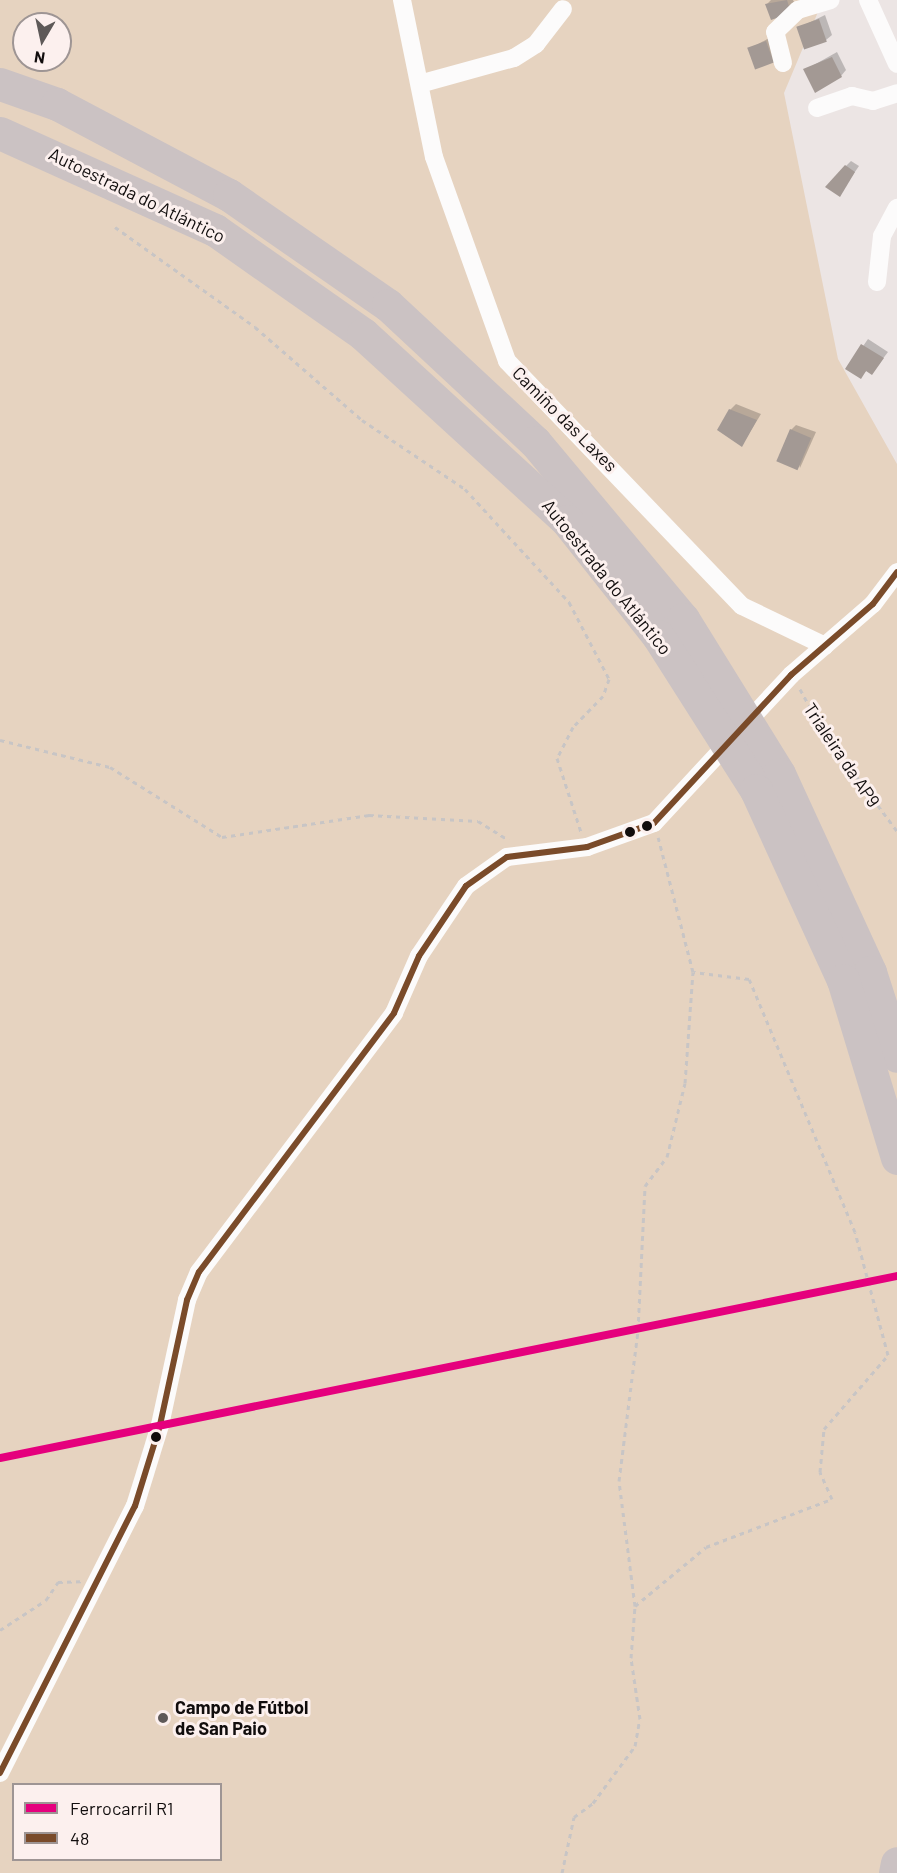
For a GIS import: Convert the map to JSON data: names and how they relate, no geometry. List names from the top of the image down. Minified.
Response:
{"streets":{"highway":["Autoestrada do Atlántico"],"street":["Camiño das Laxes"],"path":["Trialeira da AP9"]},"places":["Campo de Fútbol de San Paio"],"lines":["transit line 48","rail line R1"],"legend":["Ferrocarril R1","48"],"north":"bottom"}
